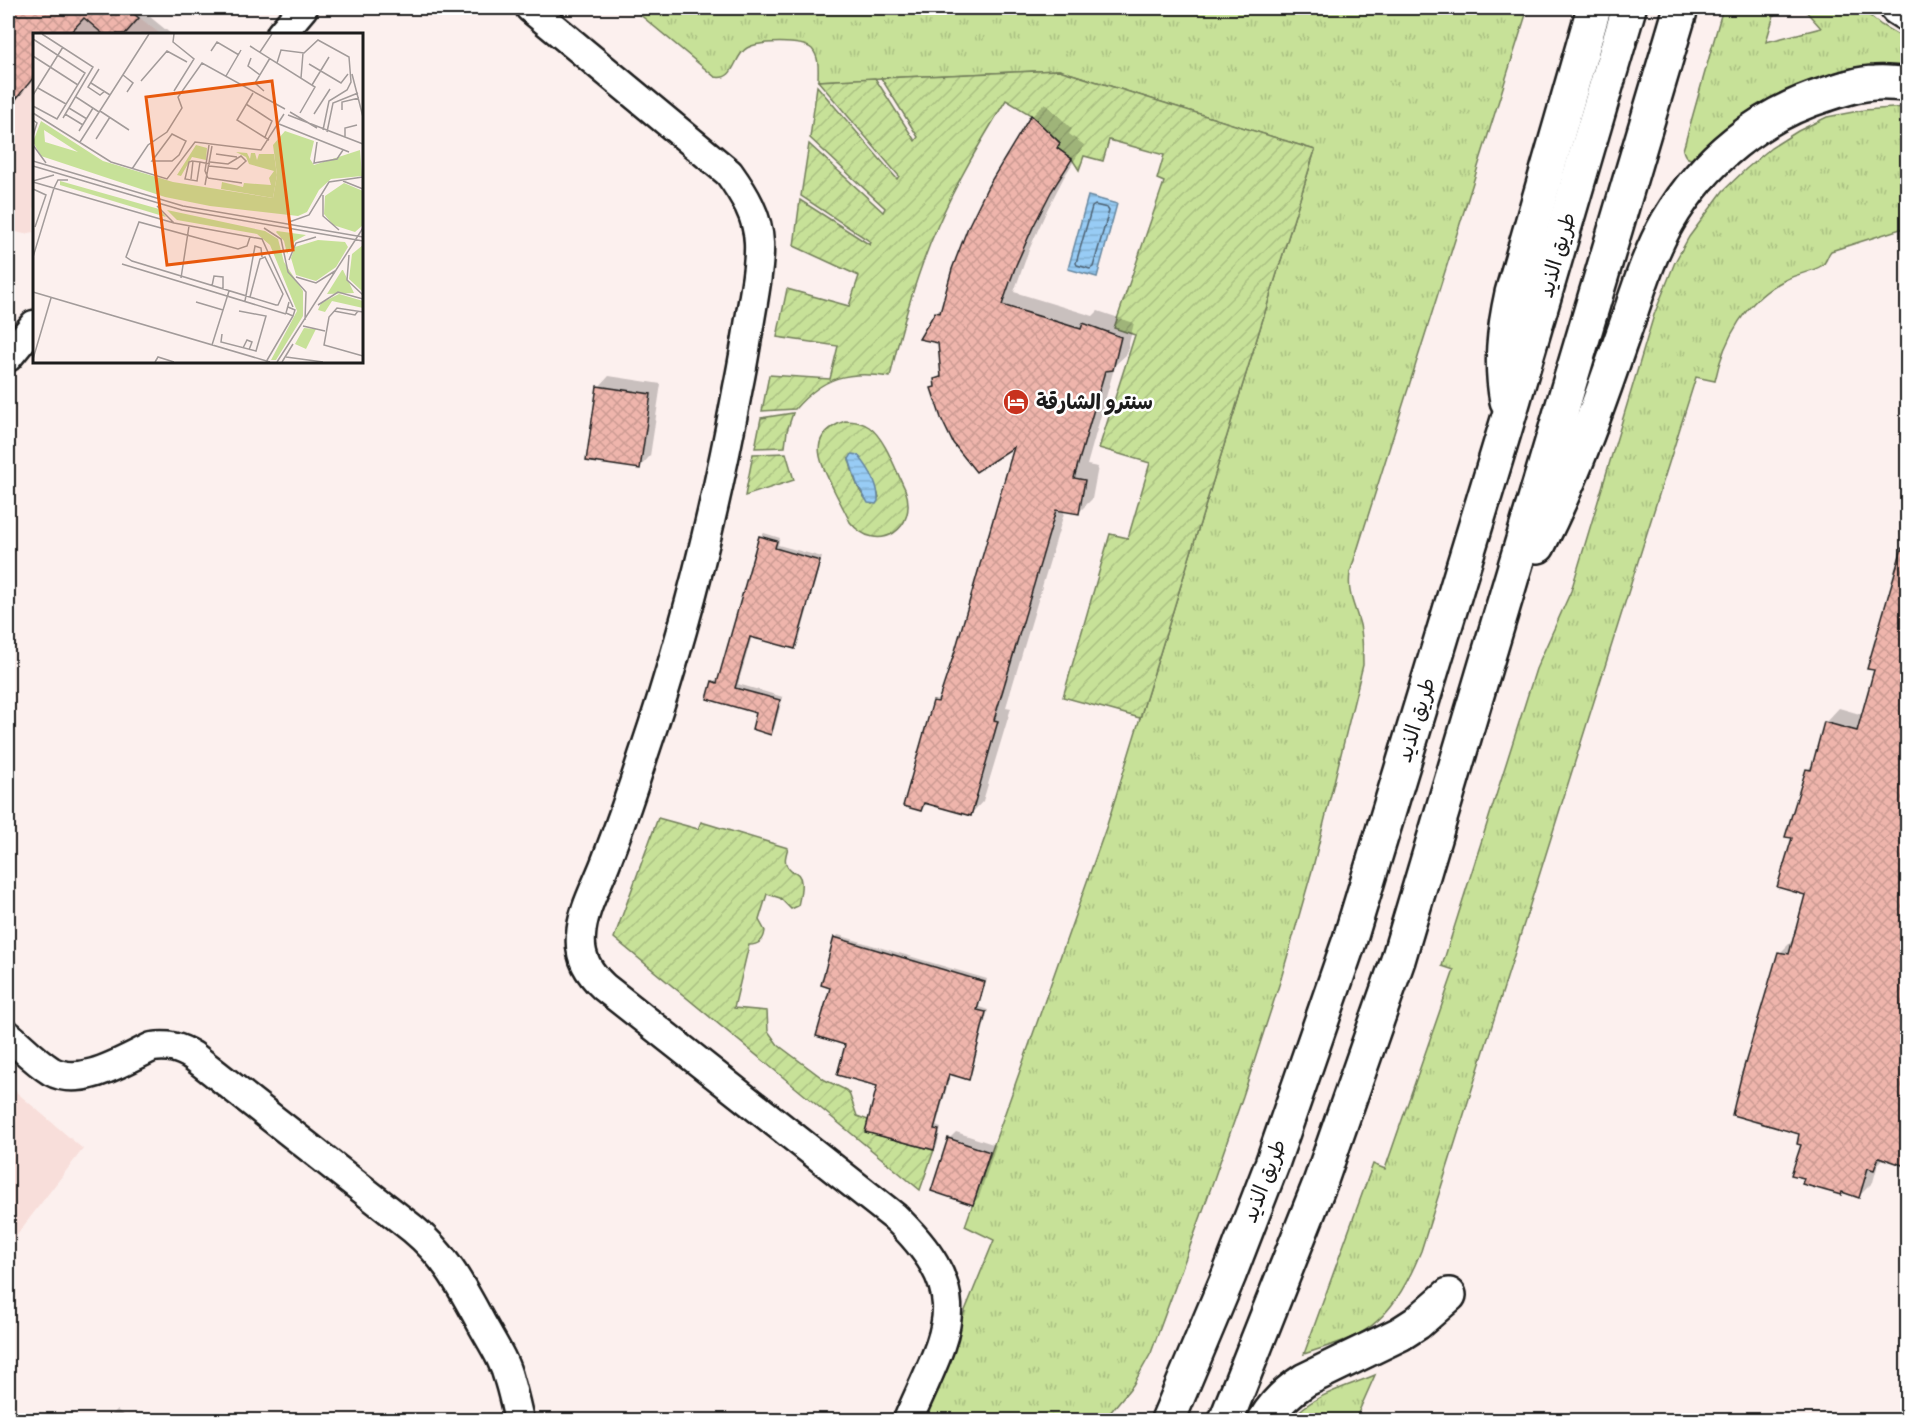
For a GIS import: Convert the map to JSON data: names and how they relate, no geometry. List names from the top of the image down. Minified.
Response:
{"streets":{"highway":["طريق الذيد"]},"places":{"hotel":["سنترو الشارقة"]}}
